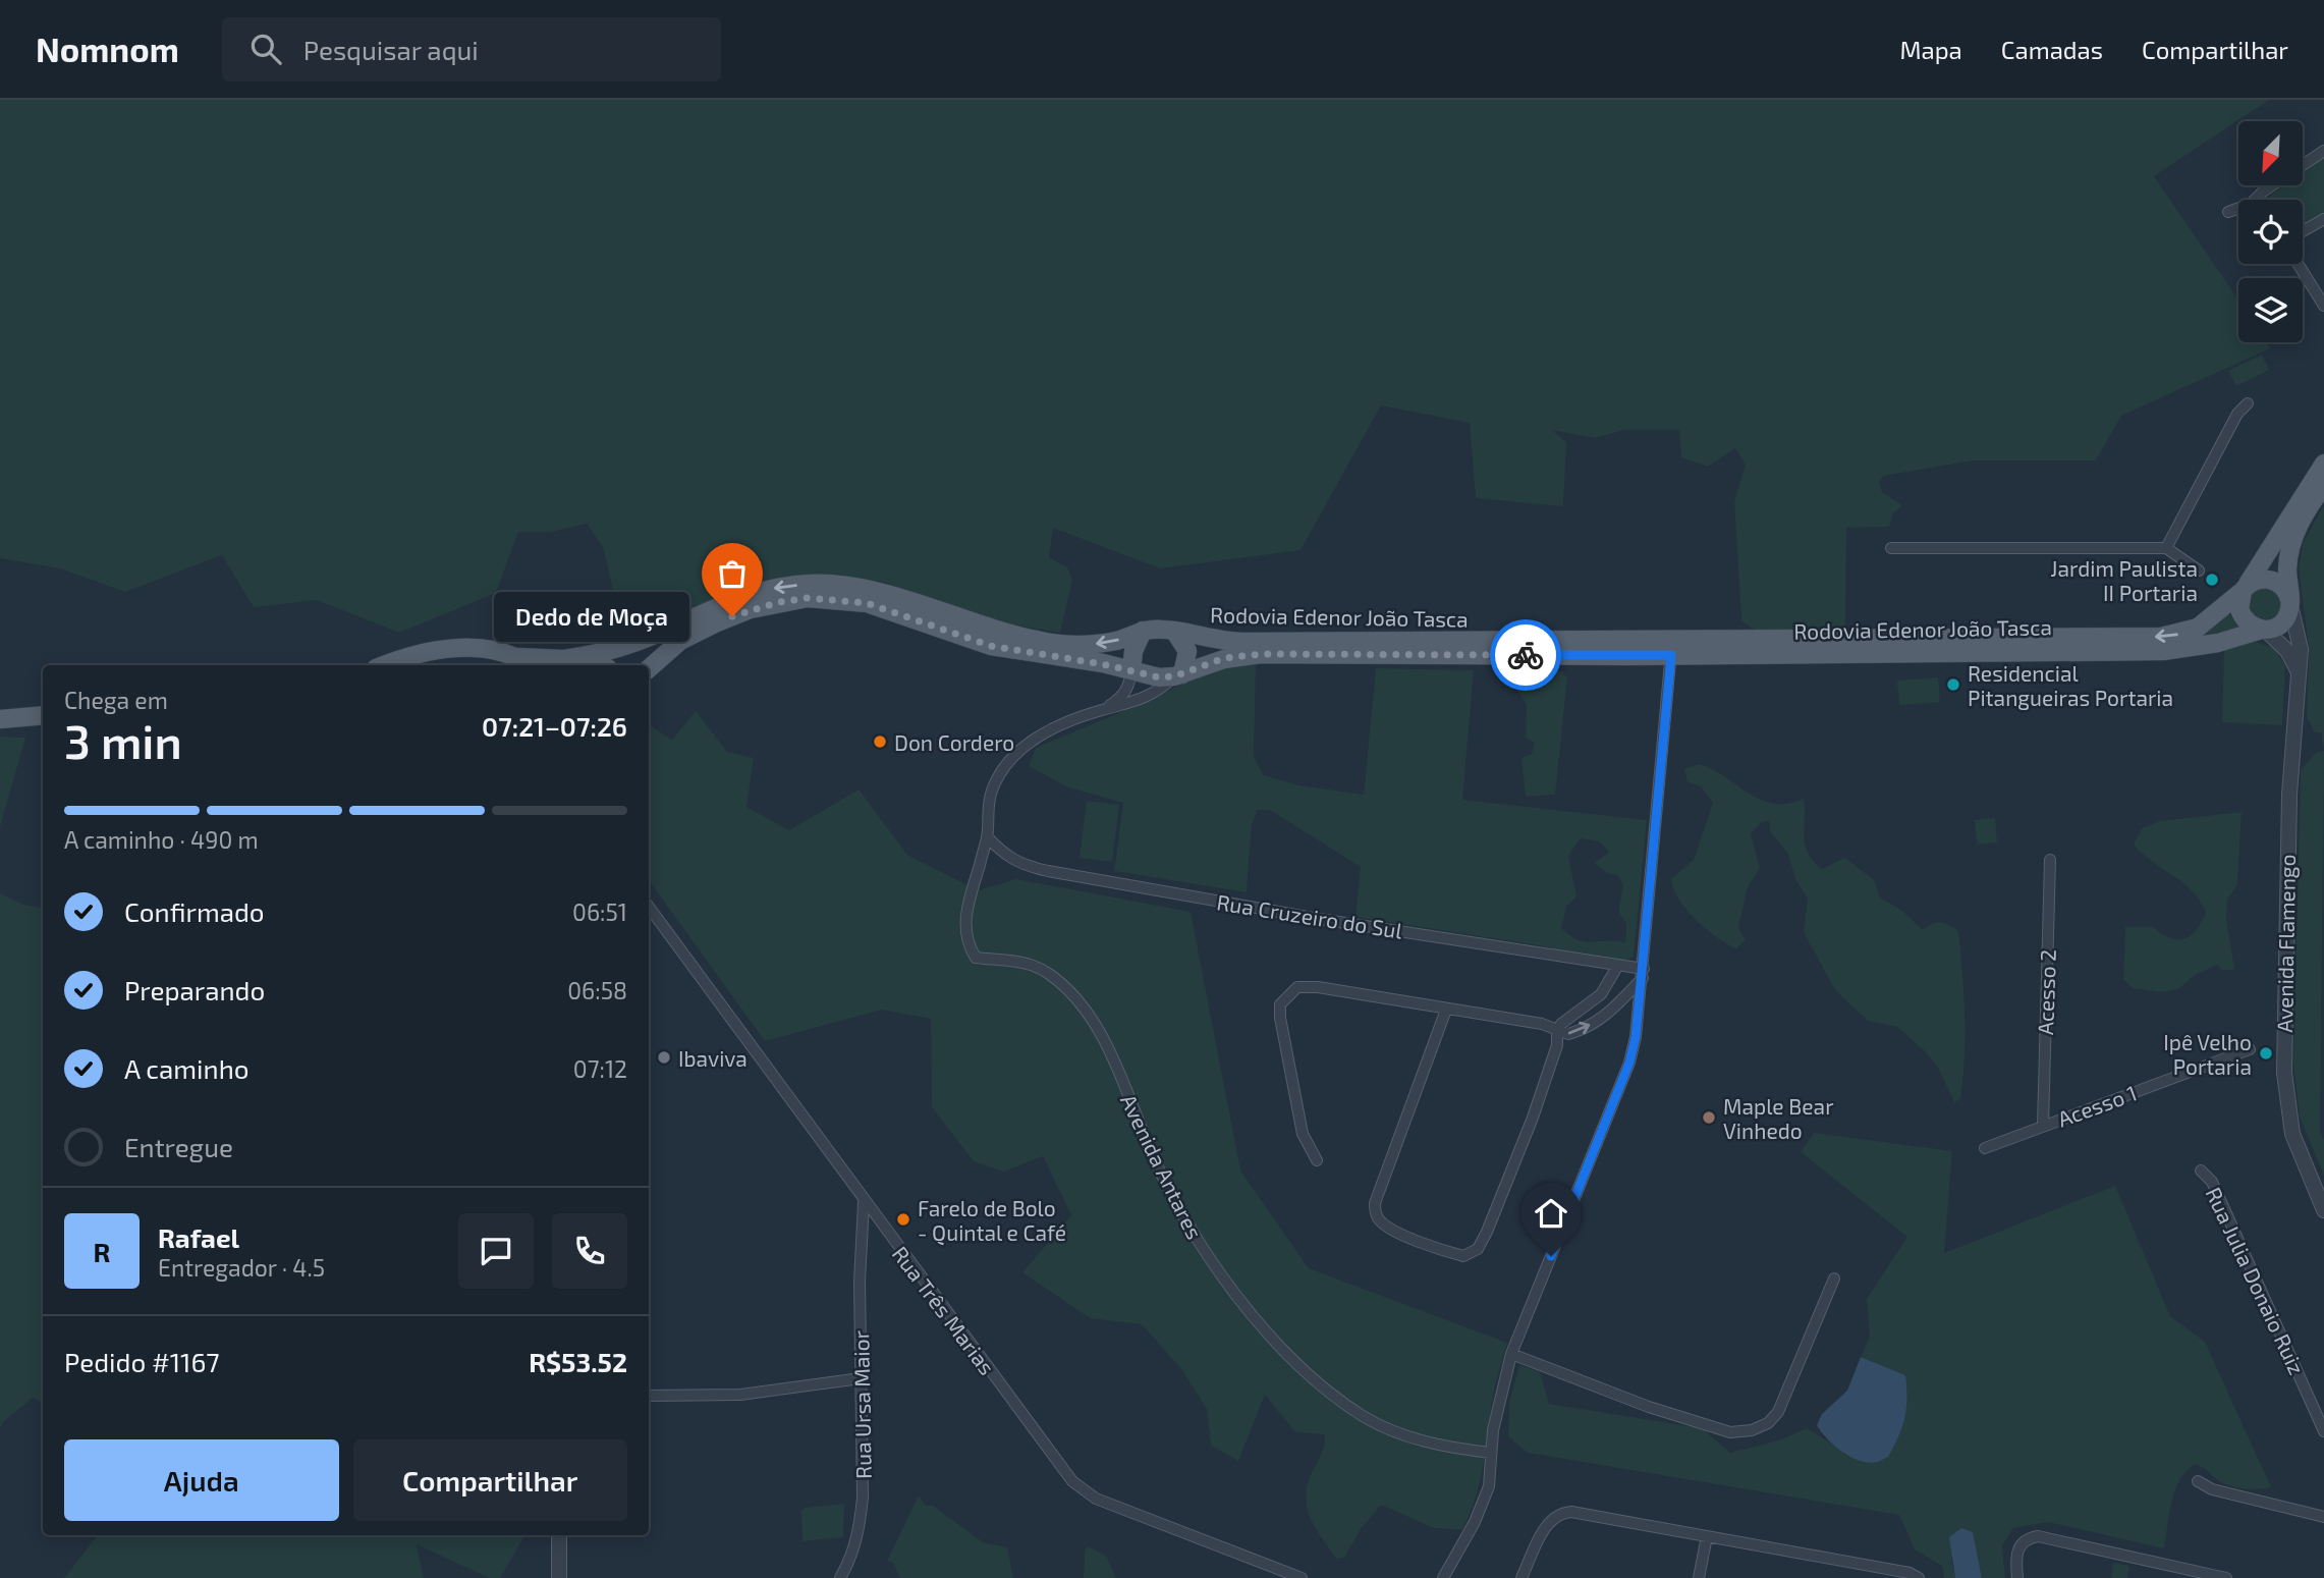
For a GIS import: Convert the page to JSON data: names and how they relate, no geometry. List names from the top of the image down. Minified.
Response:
{"streets":{"main road":["Rodovia Edenor João Tasca"],"street":["Rua Cruzeiro do Sul","Avenida Flamengo","Acesso 2","Acesso 1","Avenida Antares","Rua Julia Donaio Ruiz","Rua Três Marias","Rua Ursa Maior"]},"crossings":[["Rodovia Edenor João Tasca","Avenida Flamengo"],["Rua Cruzeiro do Sul","Avenida Antares"],["Acesso 2","Acesso 1"],["Rua Três Marias","Rua Ursa Maior"]],"places":["Jardim Paulista II Portaria","Dedo de Moça","Residencial Pitangueiras Portaria","Don Cordero","Ipê Velho Portaria","Ibaviva","Maple Bear Vinhedo","Farelo de Bolo - Quintal e Café"],"north":"bottom left","page":{"header":"Nomnom","search":"Pesquisar aqui","nav":["Mapa","Camadas","Compartilhar"],"bubble":"Dedo de Moça","heading":["3 min","Chega em","07:21–07:26"],"panel":["Rafael","Entregador · 4.5","Pedido #1167","R$53.52"],"bar":"A caminho · 490 m","list":[["Confirmado","06:51"],["Preparando","06:58"],["A caminho","07:12"],"Entregue"],"round":"R","buttons":["Ajuda","Compartilhar"]}}
